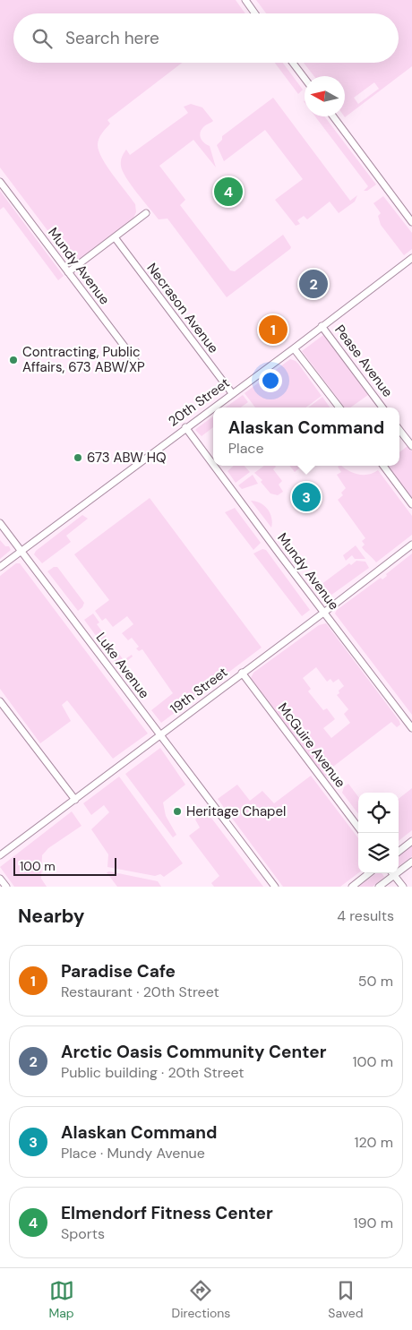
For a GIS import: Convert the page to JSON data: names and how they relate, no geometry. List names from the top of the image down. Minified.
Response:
{"streets":{"street":["Mundy Avenue","Necrason Avenue","Pease Avenue","20th Street","Luke Avenue","19th Street","McGuire Avenue"]},"crossings":[["Mundy Avenue","20th Street"],["Mundy Avenue","19th Street"],["Necrason Avenue","20th Street"],["Pease Avenue","20th Street"],["20th Street","Luke Avenue"],["Luke Avenue","19th Street"],["19th Street","McGuire Avenue"]],"places":["Contracting, Public Affairs, 673 ABW/XP","673 ABW HQ","Heritage Chapel"],"scale_bar":"100 m","north":"left","page":{"search":"Search here","pins":["4","2","1","3"],"popup":["Alaskan Command","Place"],"scale":"100 m","heading":["Nearby","4 results"],"list":[{"mark":"1","name":"Paradise Cafe","note":"Restaurant · 20th Street","value":"50 m"},{"mark":"2","name":"Arctic Oasis Community Center","note":"Public building · 20th Street","value":"100 m"},{"mark":"3","name":"Alaskan Command","note":"Place · Mundy Avenue","value":"120 m"},{"mark":"4","name":"Elmendorf Fitness Center","note":"Sports","value":"190 m"}],"nav":["Map","Directions","Saved"]}}
